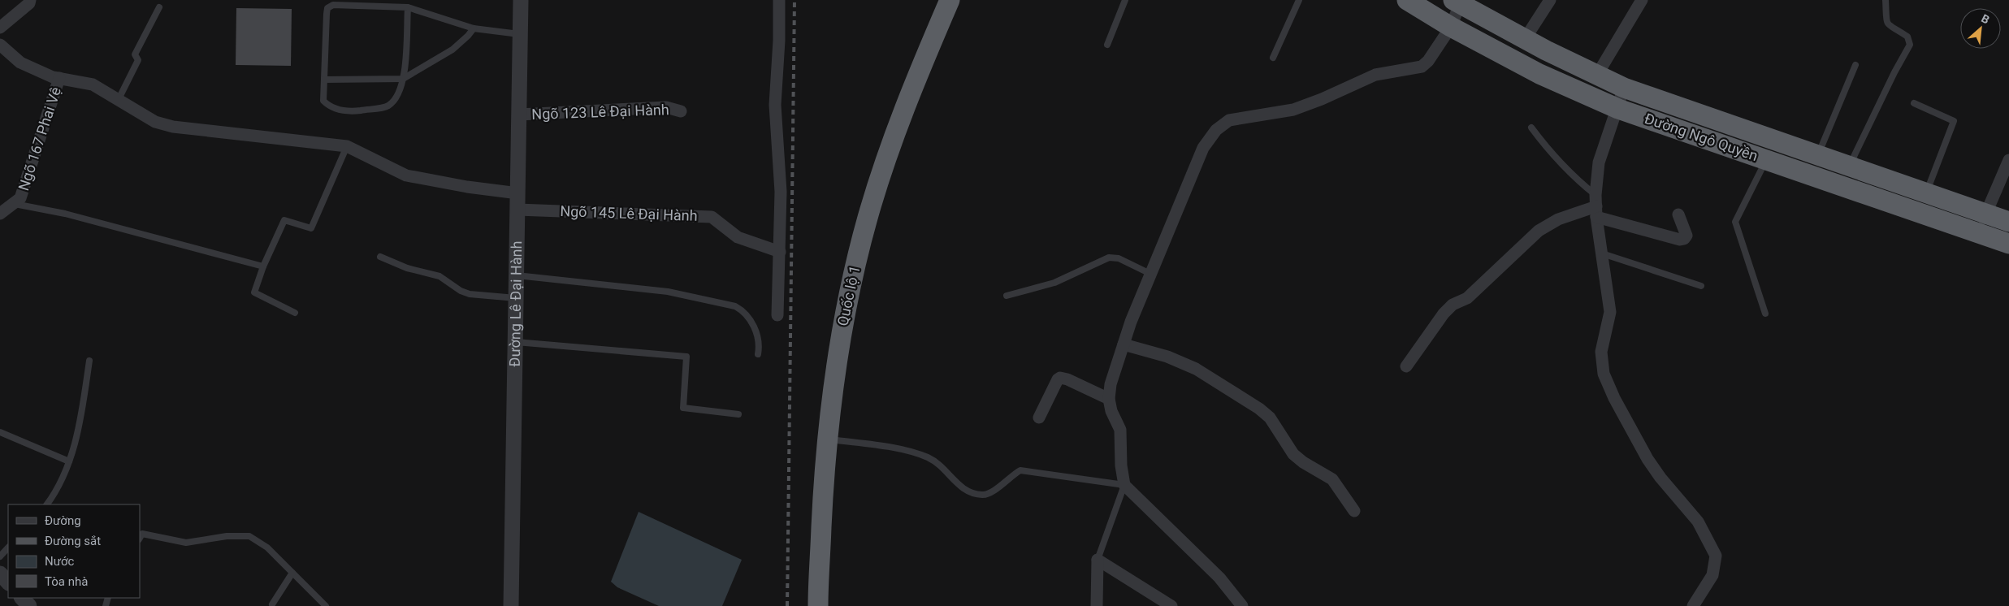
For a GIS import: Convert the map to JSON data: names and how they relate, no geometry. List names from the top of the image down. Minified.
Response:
{"streets":{"highway":["Đường Ngô Quyền","Quốc lộ 1"],"street":["Ngõ 123 Lê Đại Hành","Ngõ 167 Phai Vệ","Ngõ 145 Lê Đại Hành","Đường Lê Đại Hành"]},"crossings":[["Ngõ 123 Lê Đại Hành","Đường Lê Đại Hành"],["Ngõ 145 Lê Đại Hành","Đường Lê Đại Hành"]],"legend":["Đường","Đường sắt","Nước","Tòa nhà"],"north":"top right"}
